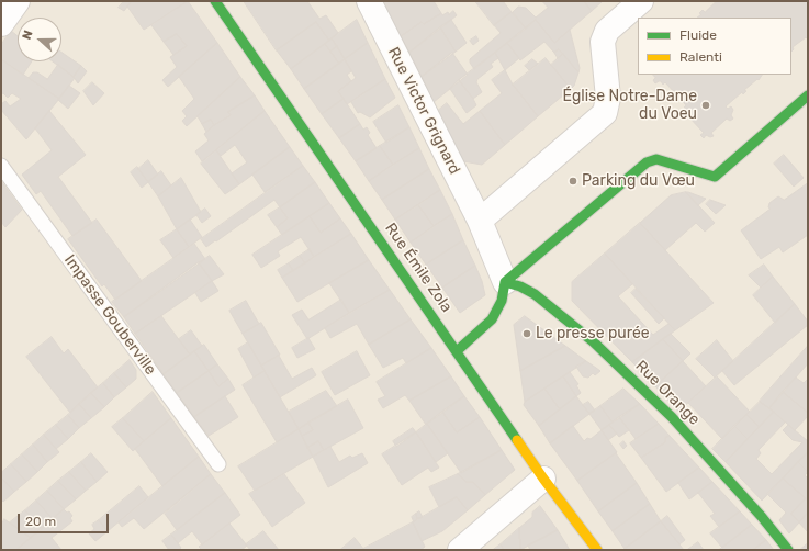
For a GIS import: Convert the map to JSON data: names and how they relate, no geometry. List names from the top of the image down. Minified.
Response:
{"streets":{"street":["Rue Victor Grignard","Rue Émile Zola","Rue Orange"],"lane":["Impasse Gouberville"]},"crossings":[["Rue Victor Grignard","Rue Orange"]],"places":["Église Notre-Dame du Voeu","Parking du Vœu","Le presse purée"],"legend":["Fluide","Ralenti"],"scale_bar":"20 m","north":"left"}
